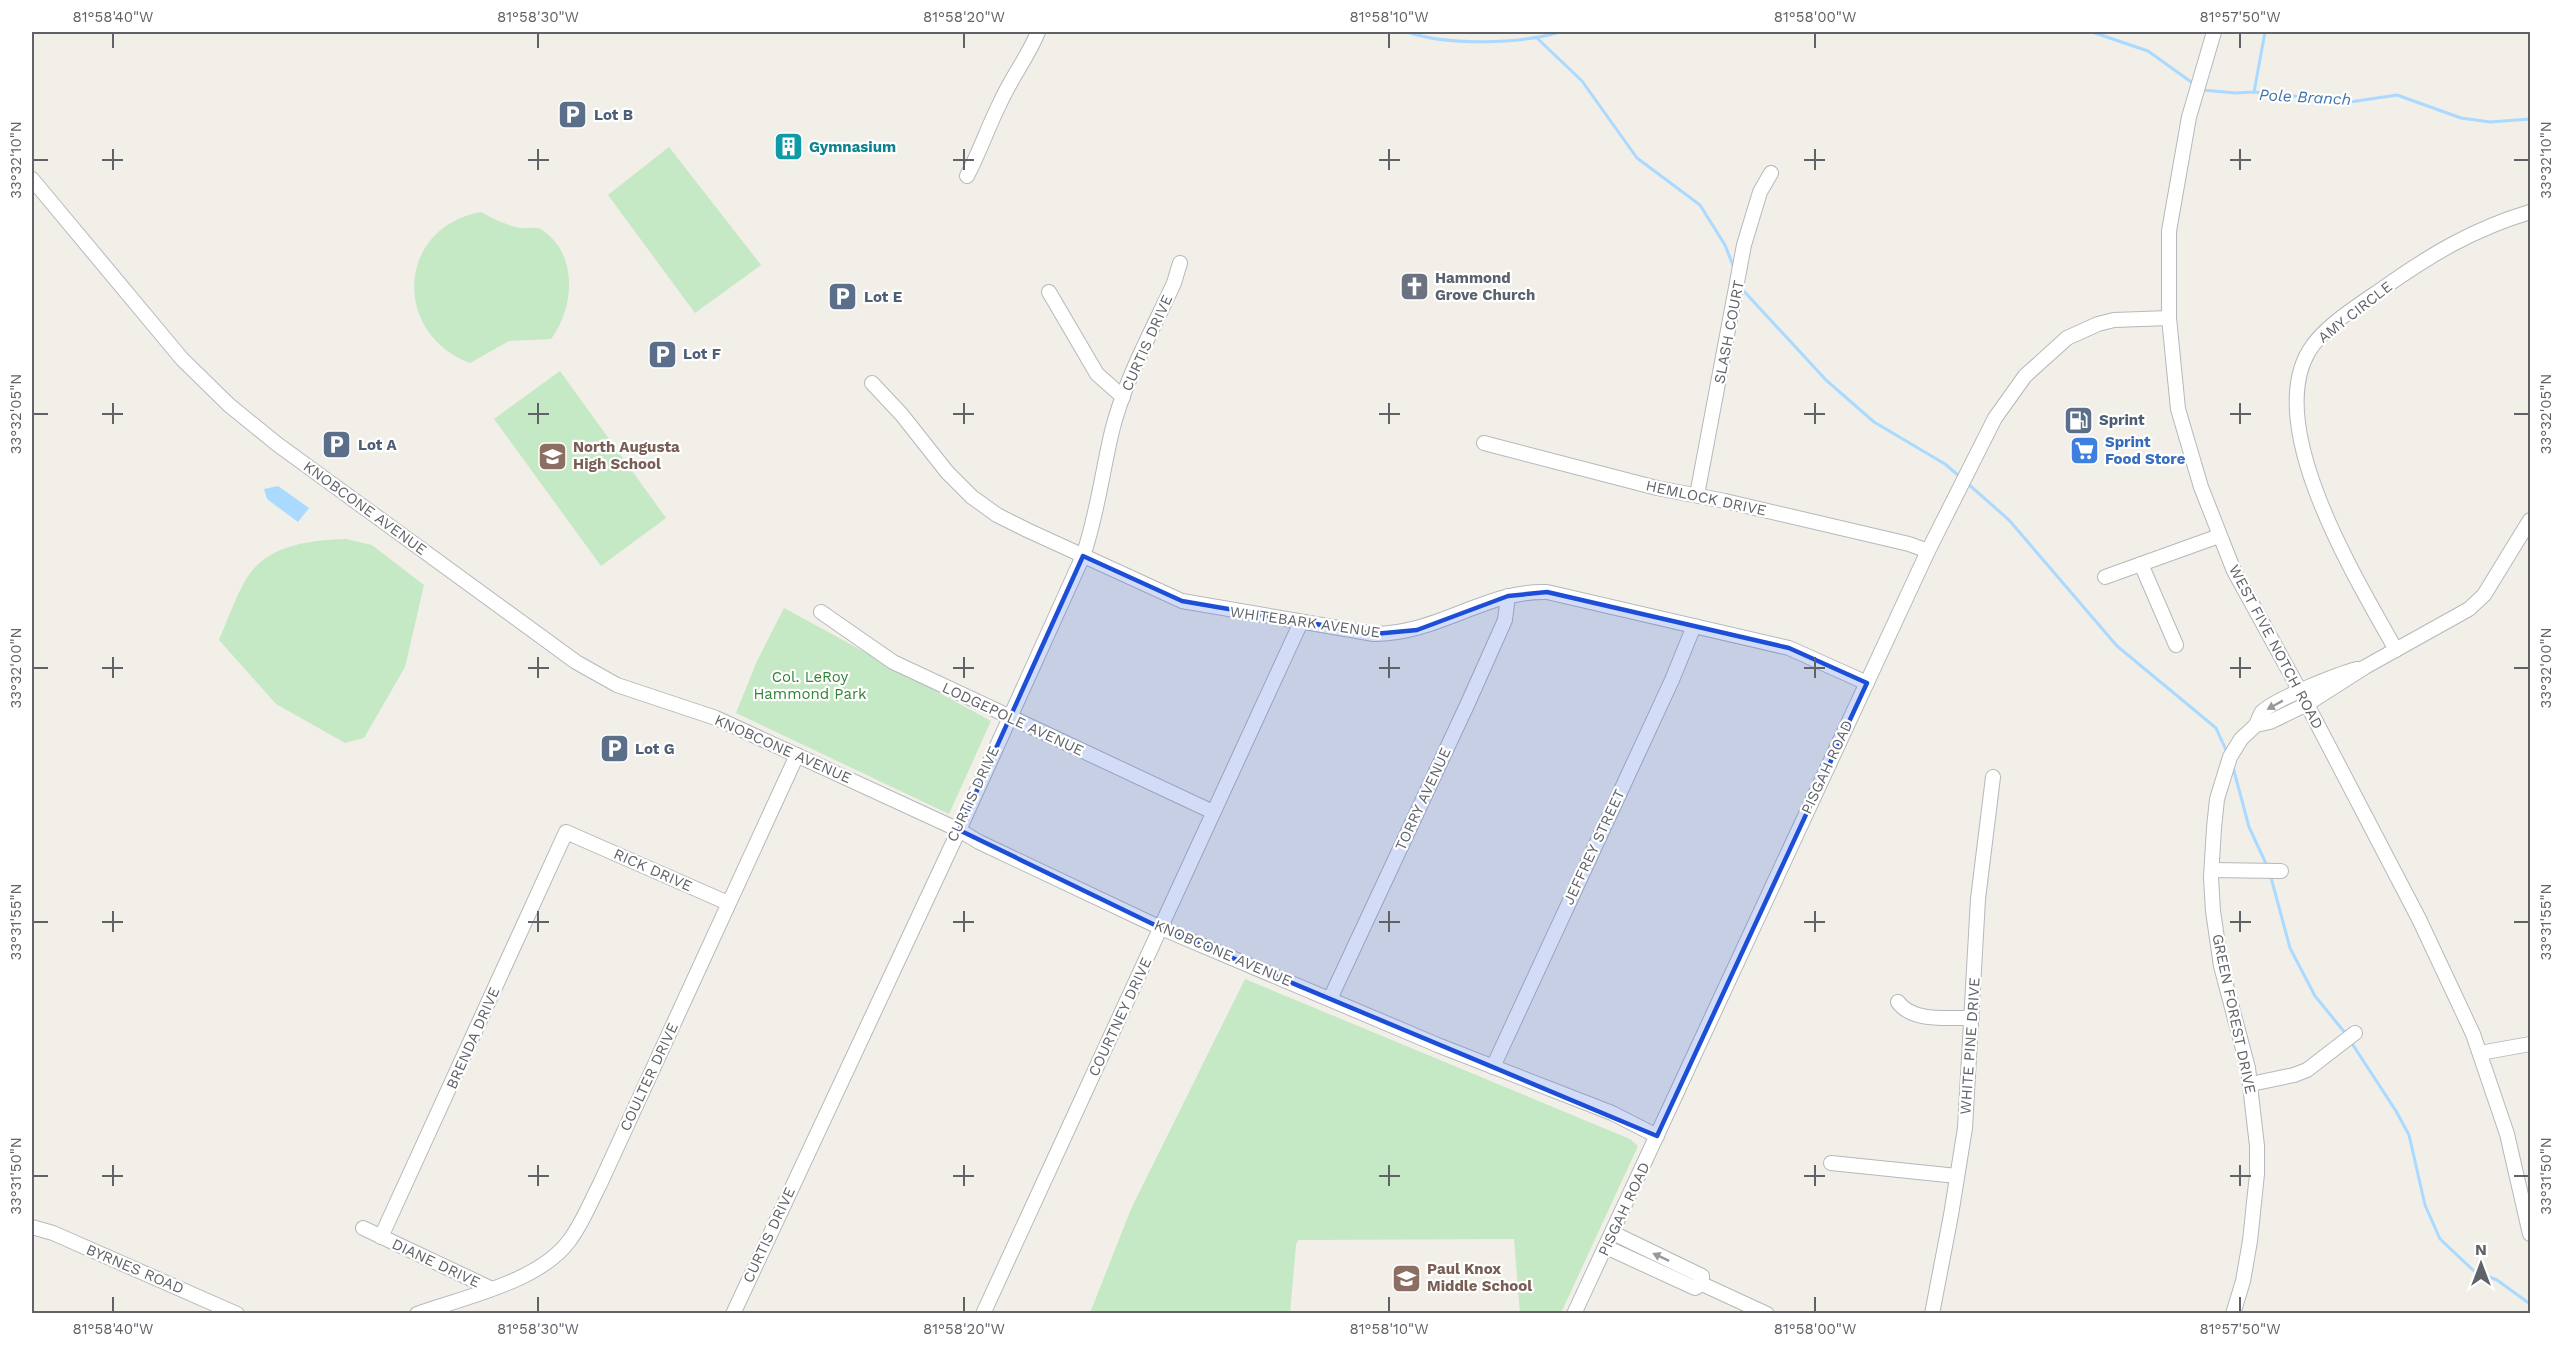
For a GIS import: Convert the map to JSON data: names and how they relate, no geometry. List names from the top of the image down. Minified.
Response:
{"streets":{"street":["AMY CIRCLE","SLASH COURT","CURTIS DRIVE","HEMLOCK DRIVE","KNOBCONE AVENUE","WHITEBARK AVENUE","WEST FIVE NOTCH ROAD","LODGEPOLE AVENUE","PISGAH ROAD","TORRY AVENUE","JEFFREY STREET","RICK DRIVE","GREEN FOREST DRIVE","COURTNEY DRIVE","BRENDA DRIVE","WHITE PINE DRIVE","COULTER DRIVE","DIANE DRIVE","BYRNES ROAD"]},"crossings":[["AMY CIRCLE","GREEN FOREST DRIVE"],["SLASH COURT","HEMLOCK DRIVE"],["CURTIS DRIVE","KNOBCONE AVENUE"],["CURTIS DRIVE","WHITEBARK AVENUE"],["CURTIS DRIVE","LODGEPOLE AVENUE"],["HEMLOCK DRIVE","PISGAH ROAD"],["KNOBCONE AVENUE","PISGAH ROAD"],["KNOBCONE AVENUE","TORRY AVENUE"],["KNOBCONE AVENUE","JEFFREY STREET"],["KNOBCONE AVENUE","COURTNEY DRIVE"],["KNOBCONE AVENUE","COULTER DRIVE"],["WHITEBARK AVENUE","PISGAH ROAD"],["WHITEBARK AVENUE","TORRY AVENUE"],["WHITEBARK AVENUE","JEFFREY STREET"],["WHITEBARK AVENUE","COURTNEY DRIVE"],["WEST FIVE NOTCH ROAD","PISGAH ROAD"],["WEST FIVE NOTCH ROAD","GREEN FOREST DRIVE"],["LODGEPOLE AVENUE","COURTNEY DRIVE"],["RICK DRIVE","BRENDA DRIVE"],["RICK DRIVE","COULTER DRIVE"],["BRENDA DRIVE","DIANE DRIVE"],["COULTER DRIVE","DIANE DRIVE"]],"water":["Pole Branch"],"parks":["Col. LeRoy Hammond Park"],"places":{"parking":["Lot B","Lot E","Lot F","Lot A","Lot G"],"building":["Gymnasium"],"church":["Hammond Grove Church"],"fuel station":["Sprint"],"supermarket":["Sprint Food Store"],"school or university":["North Augusta High School","Paul Knox Middle School"]},"north":"top","coordinates":["81°58'40\"W","81°58'30\"W","81°58'20\"W","81°58'10\"W","81°58'00\"W","81°57'50\"W","33°32'10\"N","33°32'05\"N","33°32'00\"N","33°31'55\"N","33°31'50\"N"]}
